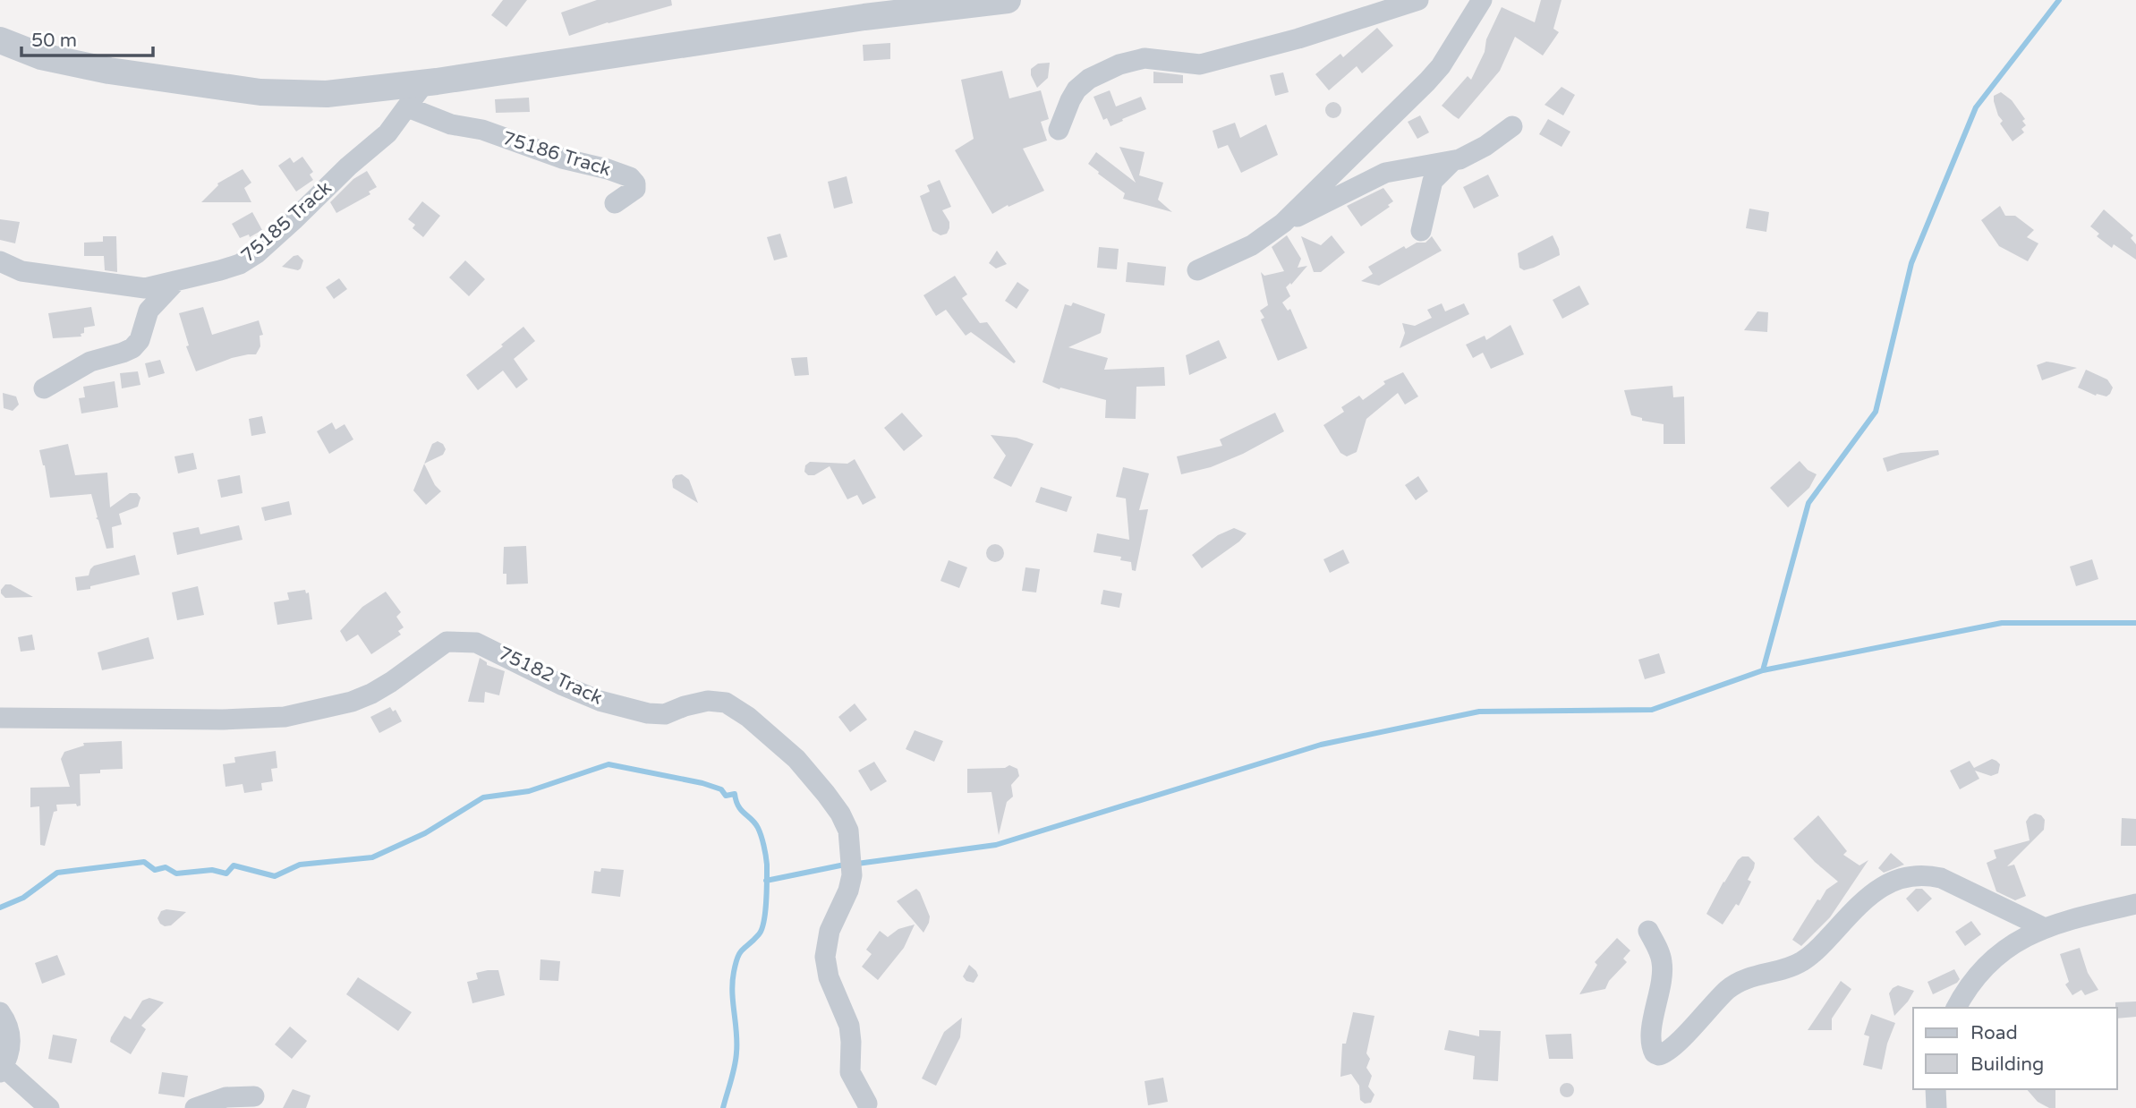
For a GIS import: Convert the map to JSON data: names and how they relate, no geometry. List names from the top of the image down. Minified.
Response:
{"streets":{"street":["75186 Track","75185 Track","75182 Track"]},"crossings":[["75186 Track","75185 Track"]],"legend":["Road","Building"],"scale_bar":"50 m"}
